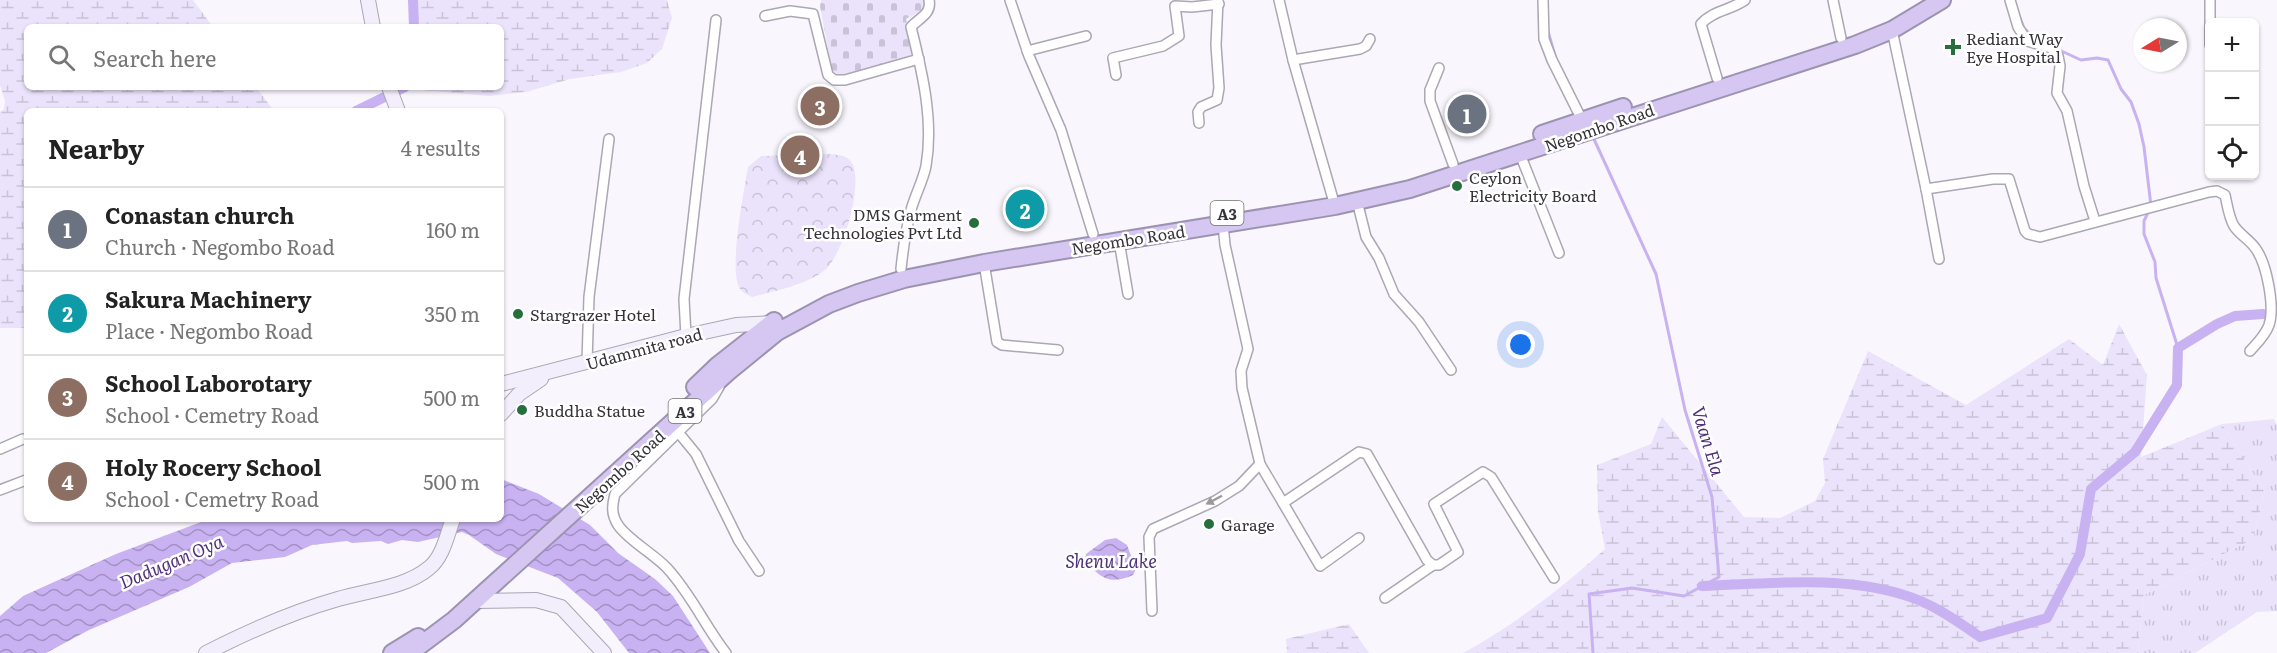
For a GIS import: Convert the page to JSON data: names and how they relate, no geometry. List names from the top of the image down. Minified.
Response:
{"streets":{"highway":["Negombo Road","A3"],"street":["Udammita road"]},"crossings":[["Negombo Road","Udammita road"]],"water":["Vaan Ela","Shenu Lake","Dadugan Oya"],"places":{"health":["Rediant Way Eye Hospital"],"other":["Ceylon Electricity Board","DMS Garment Technologies Pvt Ltd","Stargrazer Hotel","Buddha Statue","Garage"]},"north":"left","page":{"map_buttons":["+","−"],"search":"Search here","pins":["3","1","4","2"],"heading":["Nearby","4 results"],"list":[{"mark":"1","name":"Conastan church","note":"Church · Negombo Road","value":"160 m"},{"mark":"2","name":"Sakura Machinery","note":"Place · Negombo Road","value":"350 m"},{"mark":"3","name":"School Laborotary","note":"School · Cemetry Road","value":"500 m"},{"mark":"4","name":"Holy Rocery School","note":"School · Cemetry Road","value":"500 m"}]}}
